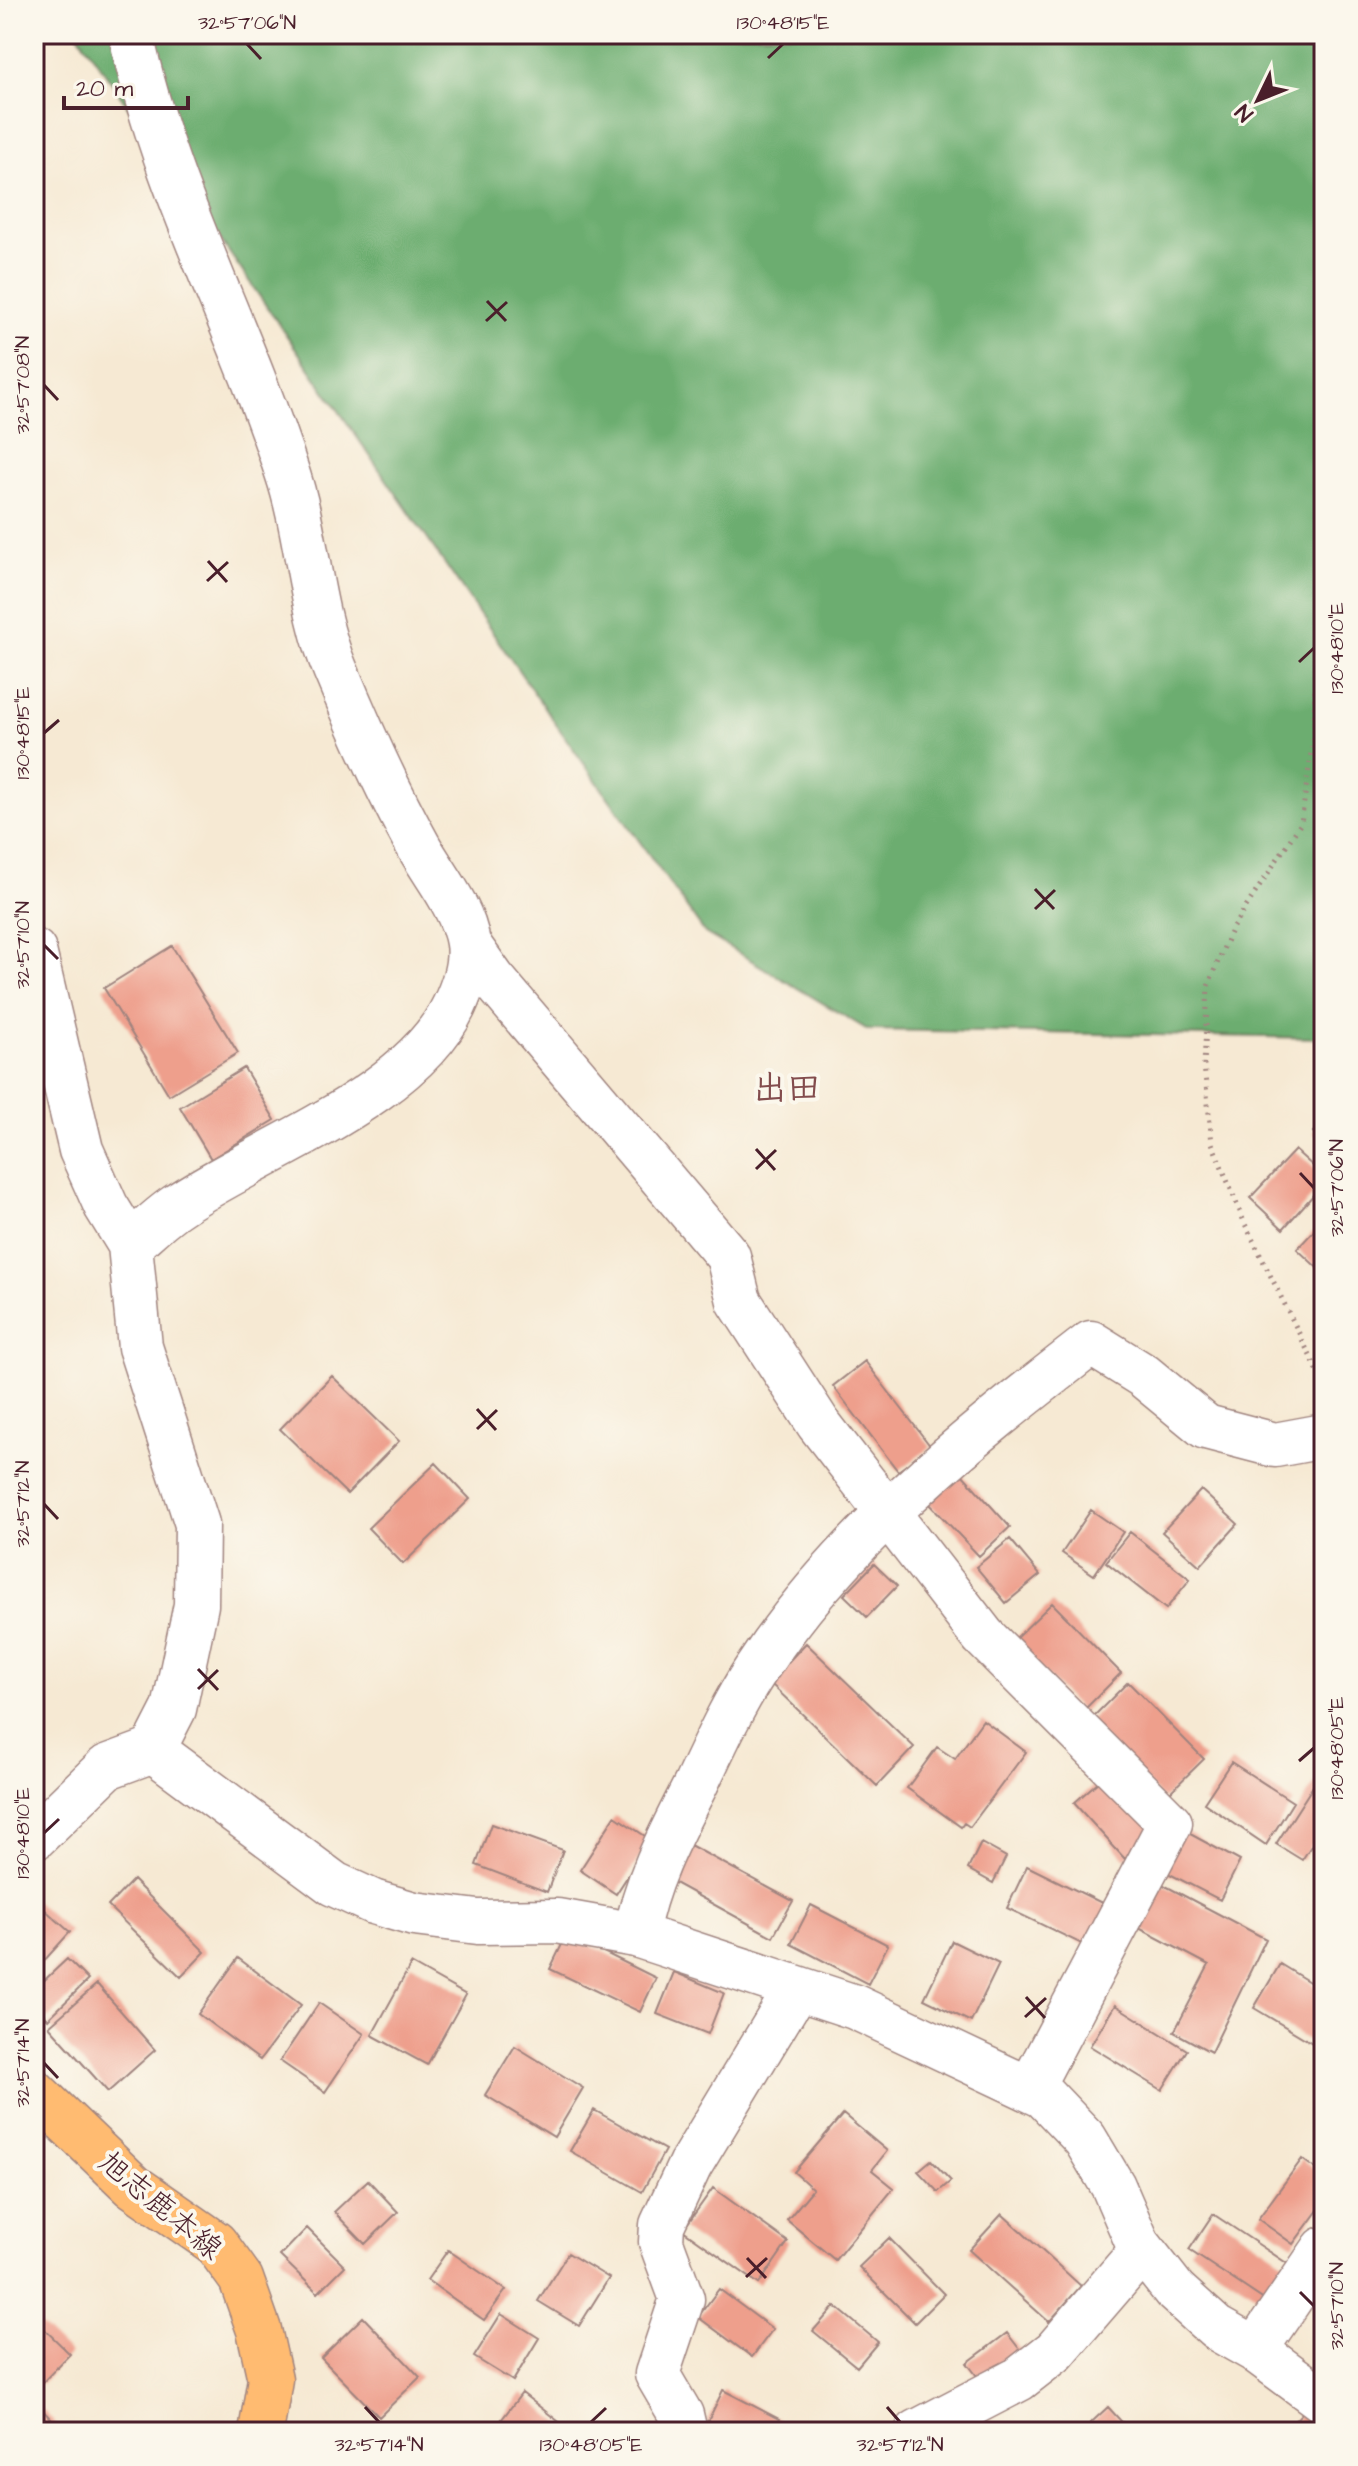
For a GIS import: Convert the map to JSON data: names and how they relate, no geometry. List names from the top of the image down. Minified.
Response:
{"streets":{"main road":["旭志鹿本線"]},"districts":["出田"],"scale_bar":"20 m","north":"bottom left","coordinates":["32°57'06\"N","130°48'15\"E","32°57'08\"N","130°48'10\"E","32°57'10\"N","32°57'12\"N","130°48'05\"E","32°57'14\"N"]}
